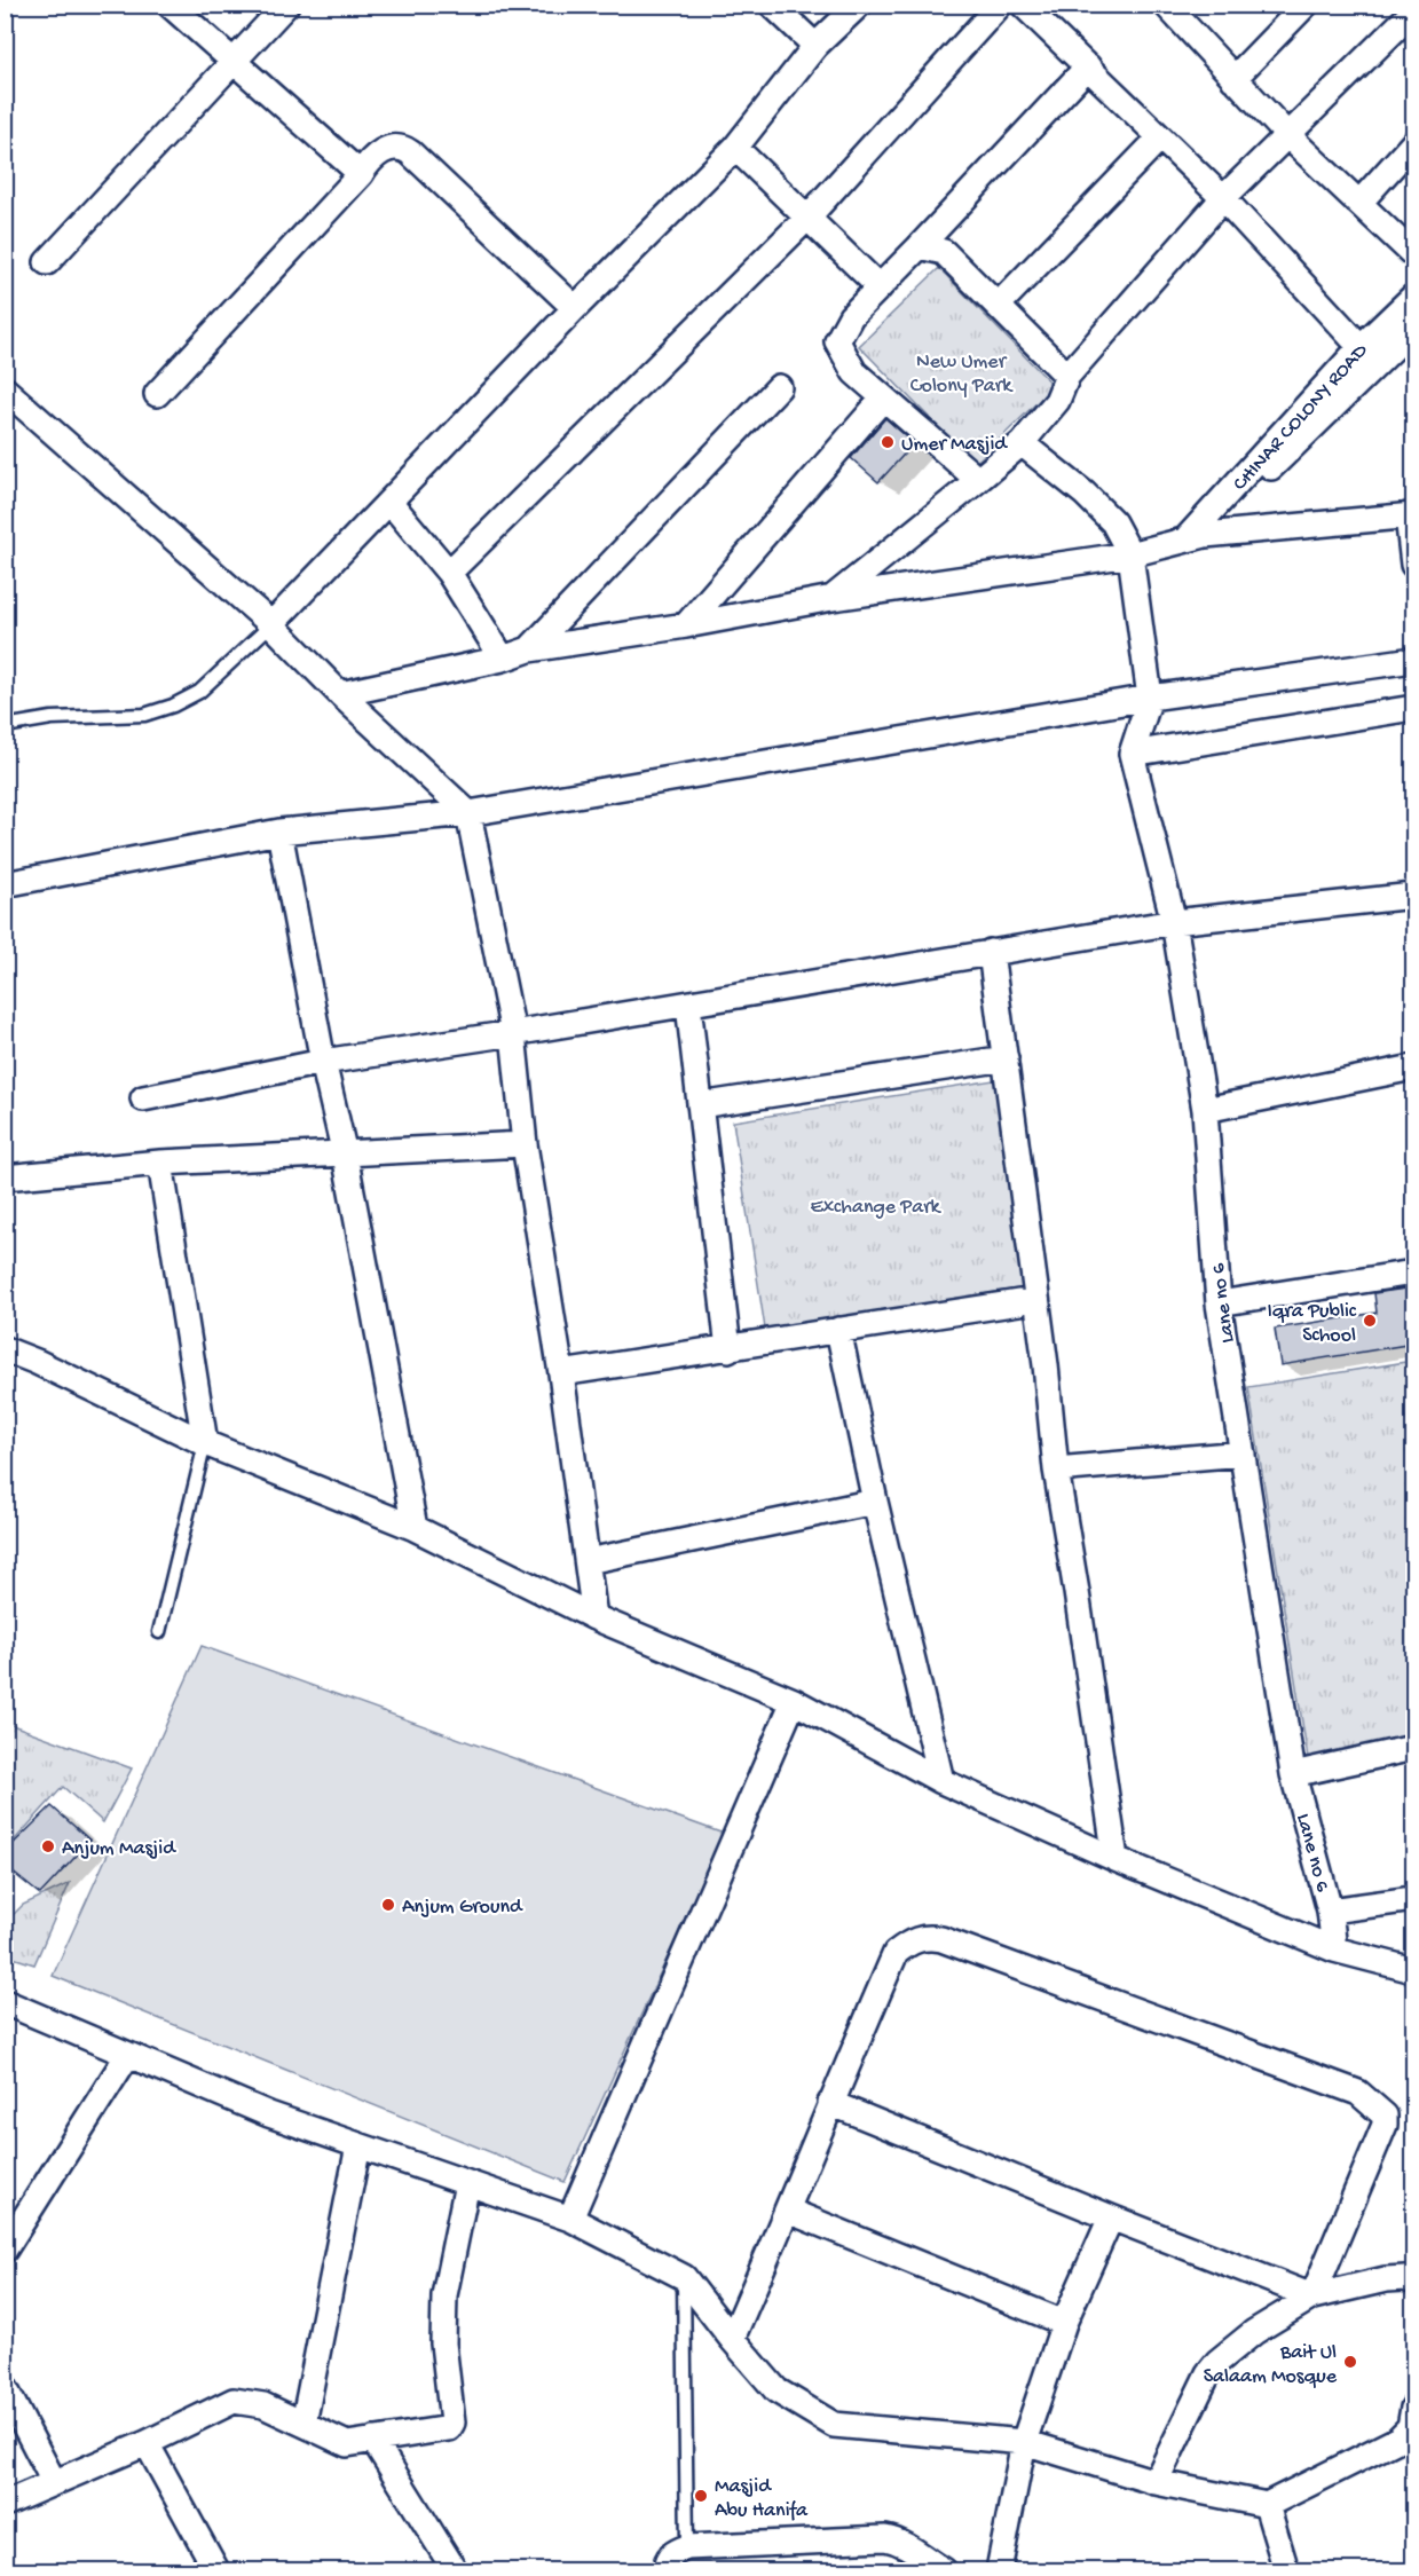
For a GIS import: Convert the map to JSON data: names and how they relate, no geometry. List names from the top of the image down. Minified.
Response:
{"streets":{"street":["CHINAR COLONY ROAD","Lane no 6"]},"parks":["New Umer Colony Park","Exchange Park"],"places":["Umer Masjid","Iqra Public School","Anjum Masjid","Anjum Ground","Bait Ul Salaam Mosque","Masjid Abu Hanifa"]}
